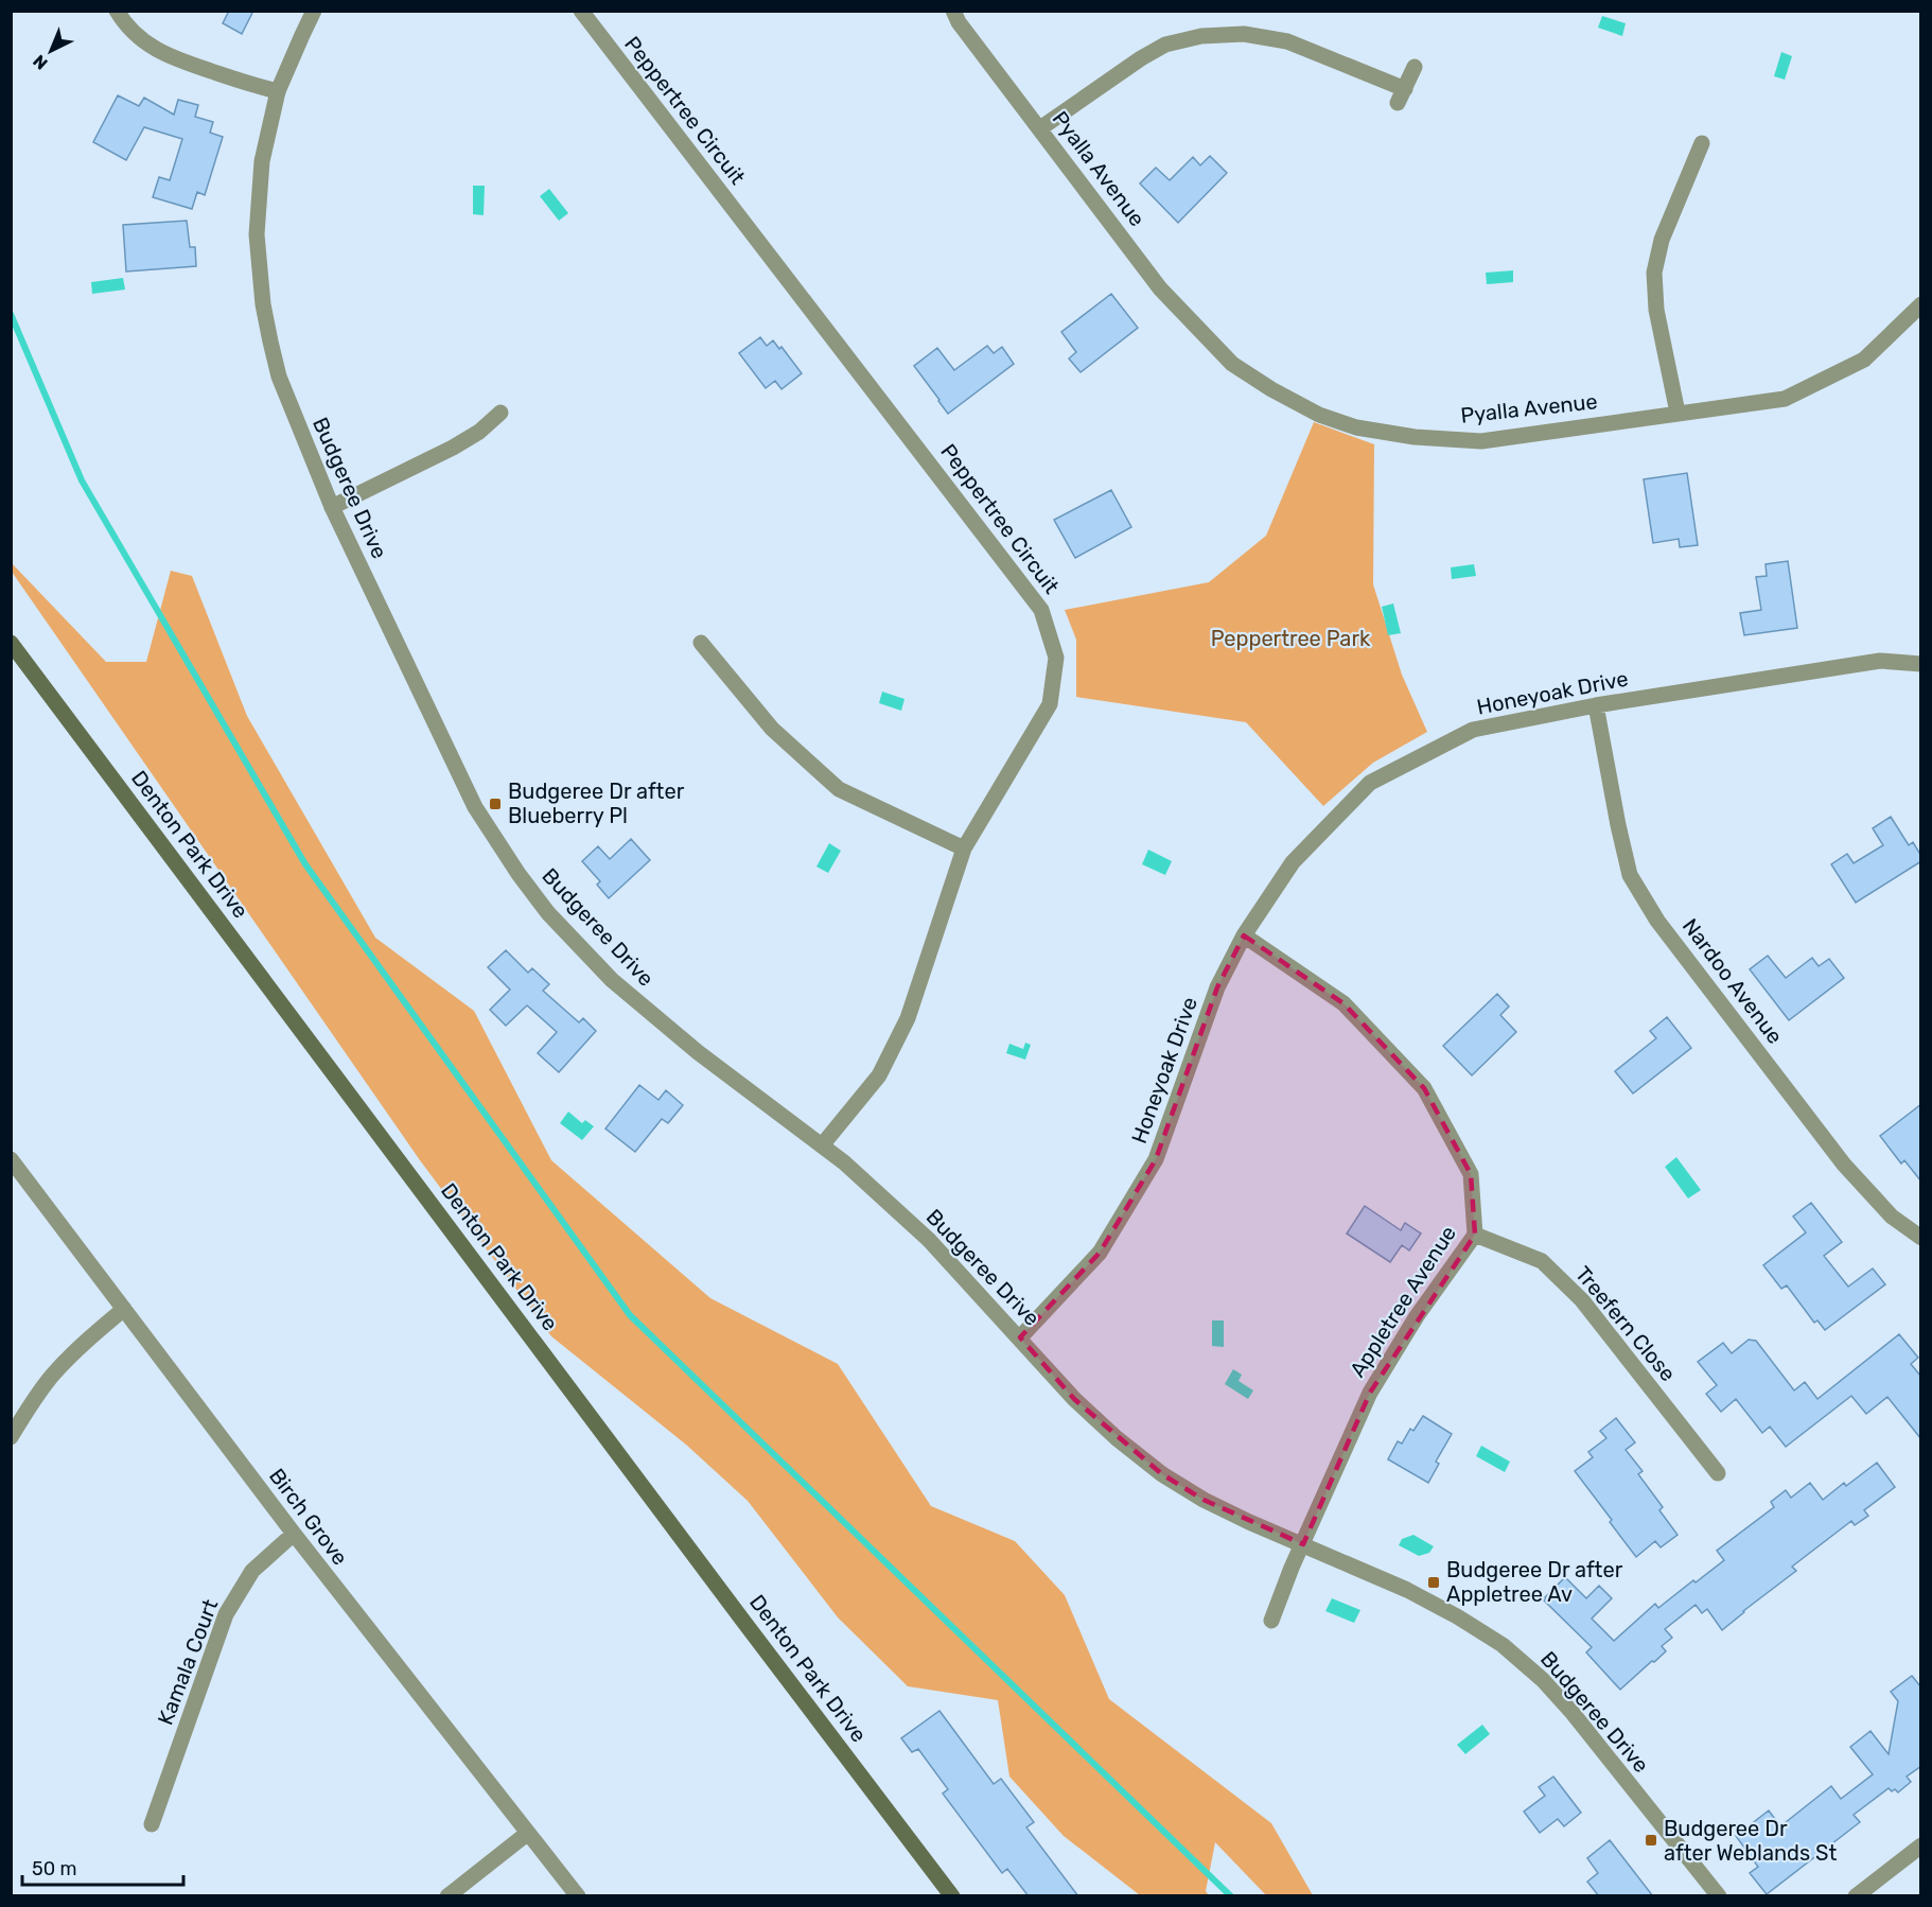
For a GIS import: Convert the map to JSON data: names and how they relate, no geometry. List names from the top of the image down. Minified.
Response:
{"streets":{"main road":["Denton Park Drive"],"street":["Peppertree Circuit","Pyalla Avenue","Budgeree Drive","Honeyoak Drive","Nardoo Avenue","Appletree Avenue","Treefern Close","Birch Grove","Kamala Court"]},"crossings":[["Peppertree Circuit","Budgeree Drive"],["Budgeree Drive","Honeyoak Drive"],["Budgeree Drive","Appletree Avenue"],["Honeyoak Drive","Nardoo Avenue"],["Honeyoak Drive","Appletree Avenue"],["Appletree Avenue","Treefern Close"],["Birch Grove","Kamala Court"]],"parks":["Peppertree Park"],"places":{"transit":["Budgeree Dr after Blueberry Pl","Budgeree Dr after Appletree Av","Budgeree Dr after Weblands St"]},"scale_bar":"50 m","north":"bottom left"}
